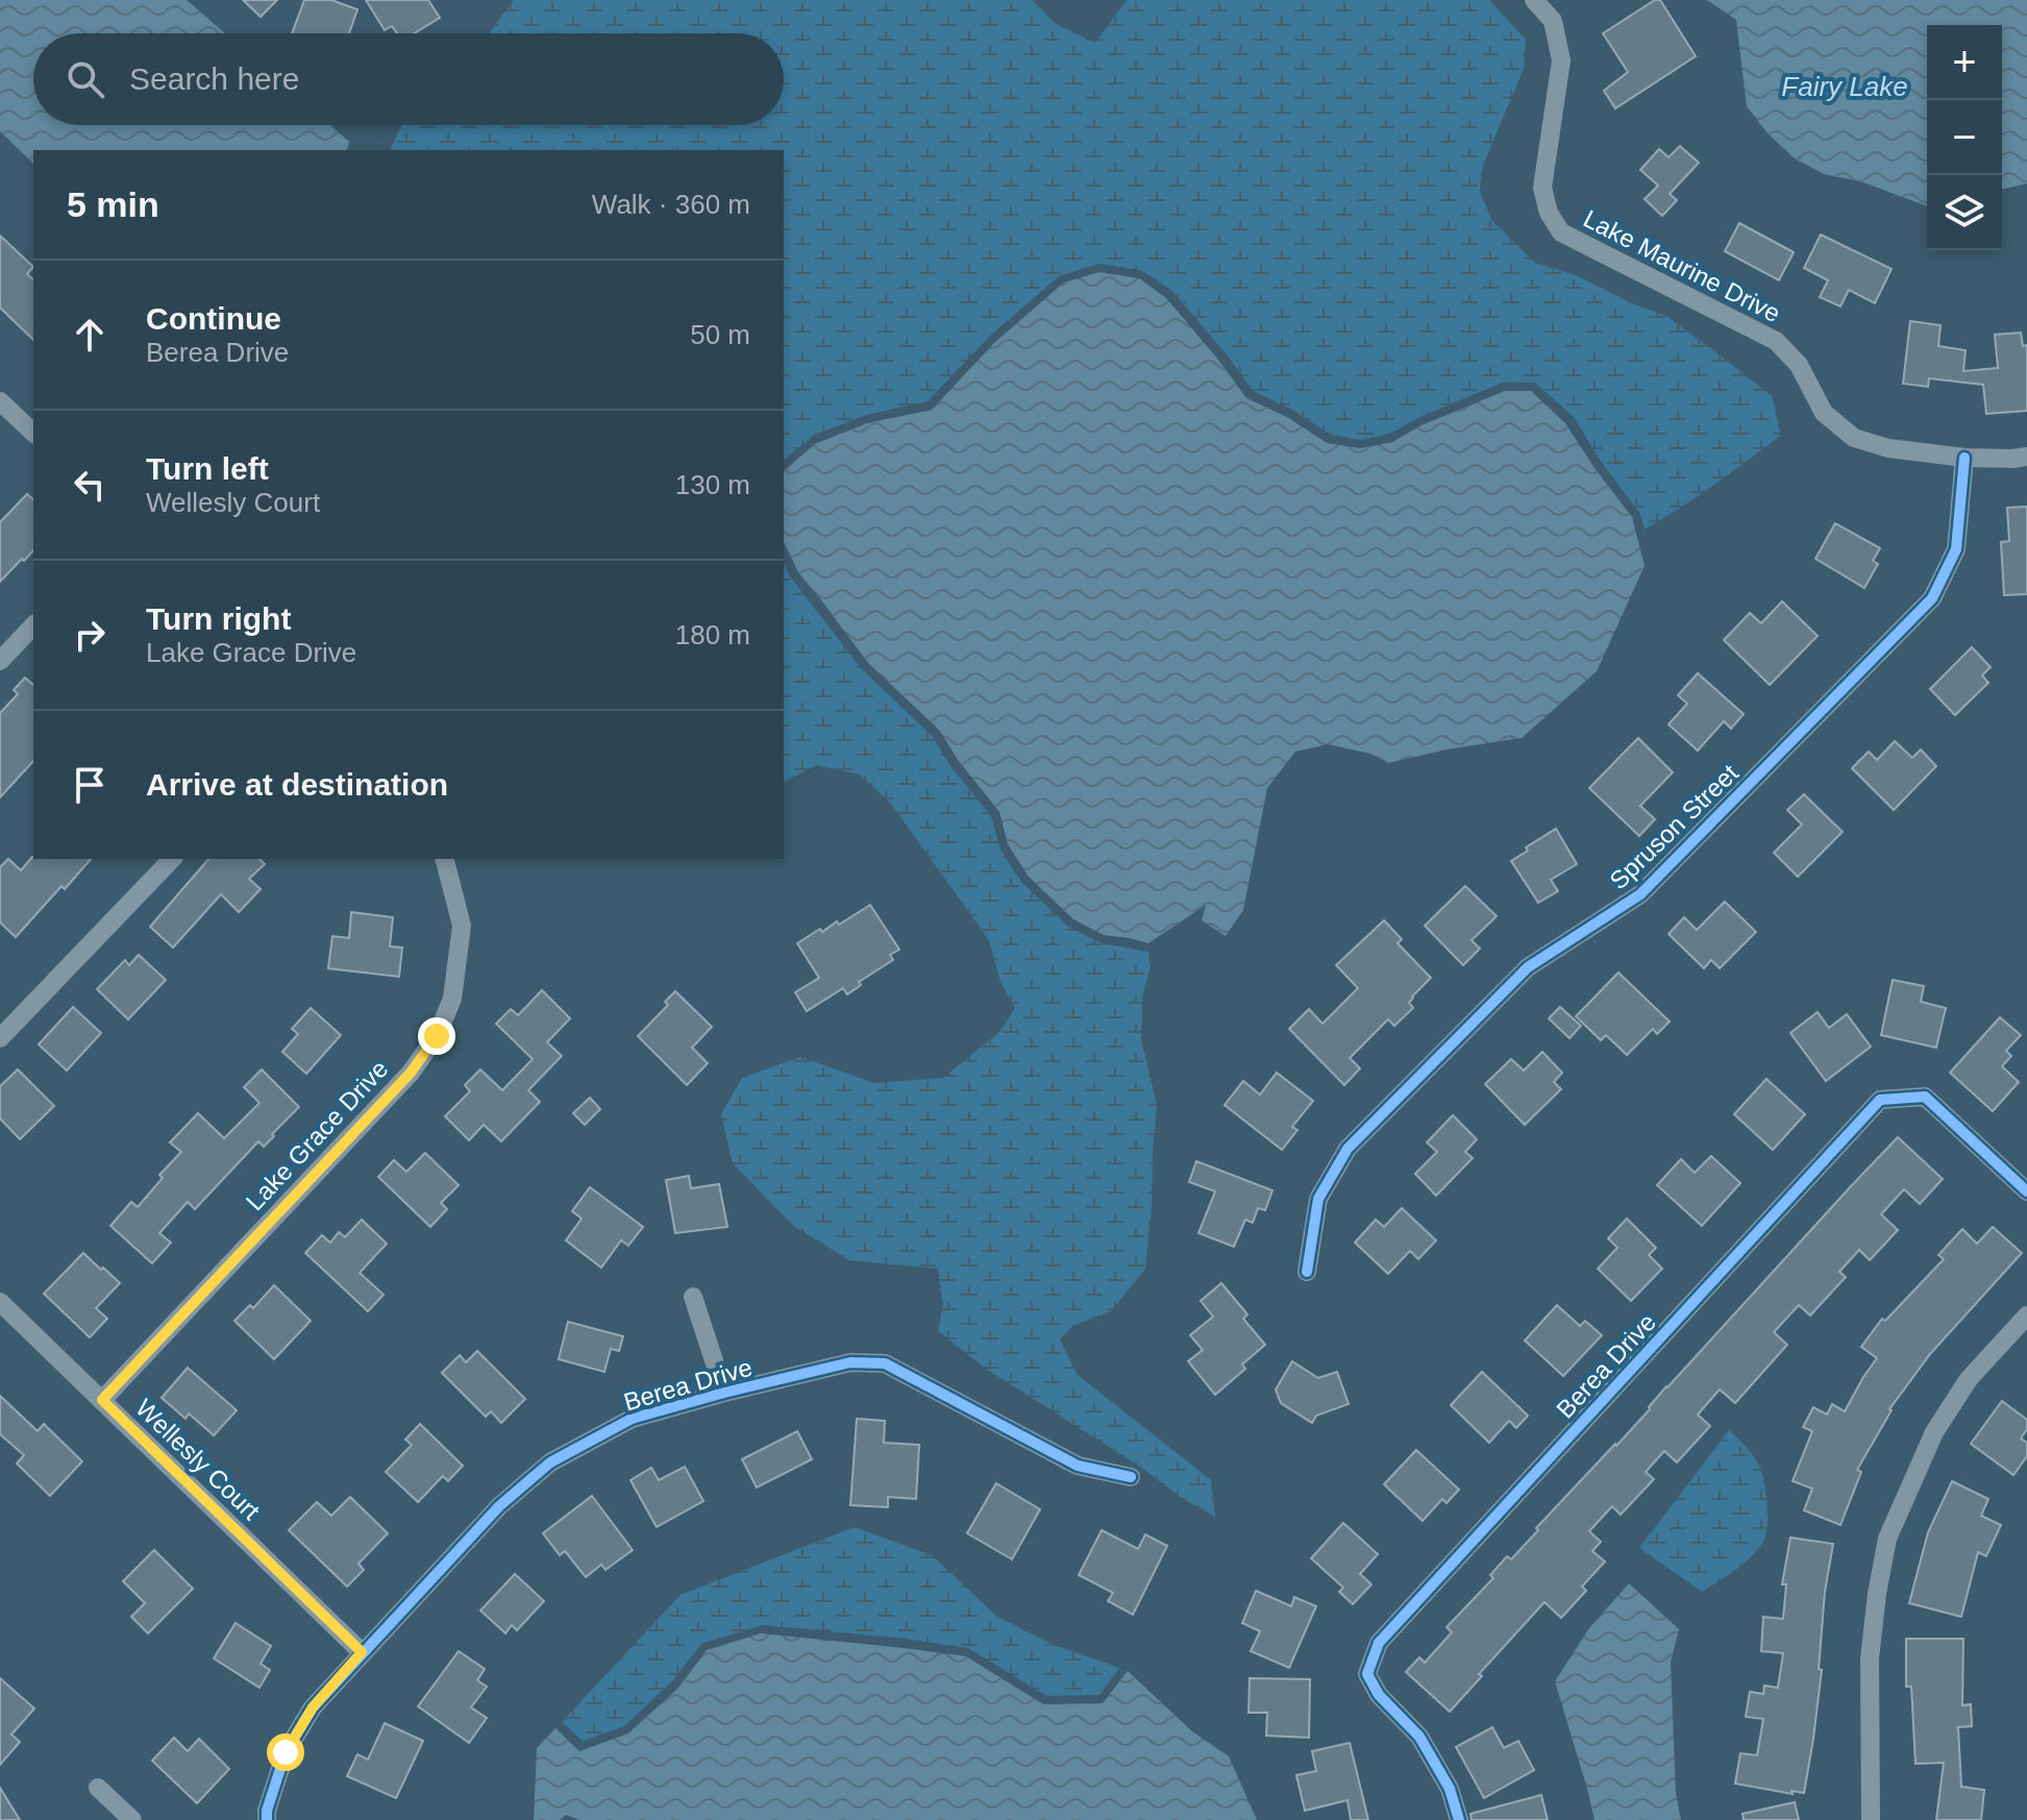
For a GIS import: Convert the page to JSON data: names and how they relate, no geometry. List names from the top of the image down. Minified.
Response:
{"streets":{"street":["Lake Maurine Drive","Spruson Street","Lake Grace Drive","Berea Drive","Wellesly Court"]},"crossings":[["Lake Maurine Drive","Spruson Street"],["Lake Grace Drive","Wellesly Court"],["Berea Drive","Wellesly Court"]],"water":["Fairy Lake"],"page":{"map_buttons":["+","−"],"search":"Search here","heading":["5 min","Walk · 360 m"],"list":[["Continue","Berea Drive","50 m"],["Turn left","Wellesly Court","130 m"],["Turn right","Lake Grace Drive","180 m"],"Arrive at destination"]}}
